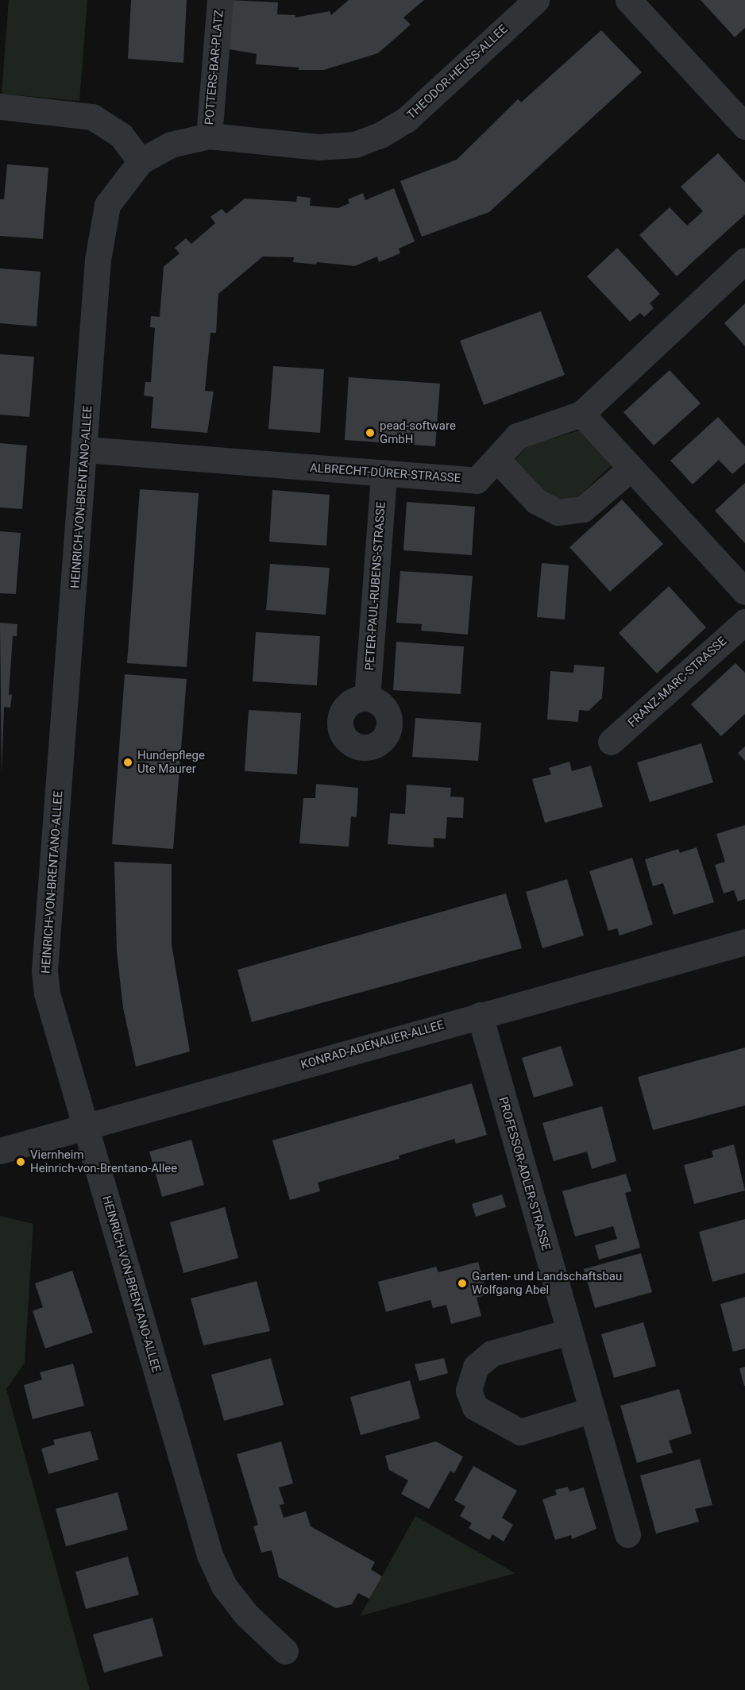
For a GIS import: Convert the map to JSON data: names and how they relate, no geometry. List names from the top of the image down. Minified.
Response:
{"streets":{"street":["POTTERS-BAR-PLATZ","THEODOR-HEUSS-ALLEE","ALBRECHT-DÜRER-STRASSE","HEINRICH-VON-BRENTANO-ALLEE","PETER-PAUL-RUBENS-STRASSE","FRANZ-MARC-STRASSE","KONRAD-ADENAUER-ALLEE","PROFESSOR-ADLER-STRASSE"]},"crossings":[["POTTERS-BAR-PLATZ","THEODOR-HEUSS-ALLEE"],["THEODOR-HEUSS-ALLEE","HEINRICH-VON-BRENTANO-ALLEE"],["ALBRECHT-DÜRER-STRASSE","HEINRICH-VON-BRENTANO-ALLEE"],["ALBRECHT-DÜRER-STRASSE","PETER-PAUL-RUBENS-STRASSE"],["HEINRICH-VON-BRENTANO-ALLEE","KONRAD-ADENAUER-ALLEE"],["KONRAD-ADENAUER-ALLEE","PROFESSOR-ADLER-STRASSE"]],"places":["pead-software GmbH","Hundepflege Ute Maurer","Viernheim Heinrich-von-Brentano-Allee","Garten- und Landschaftsbau Wolfgang Abel"]}
